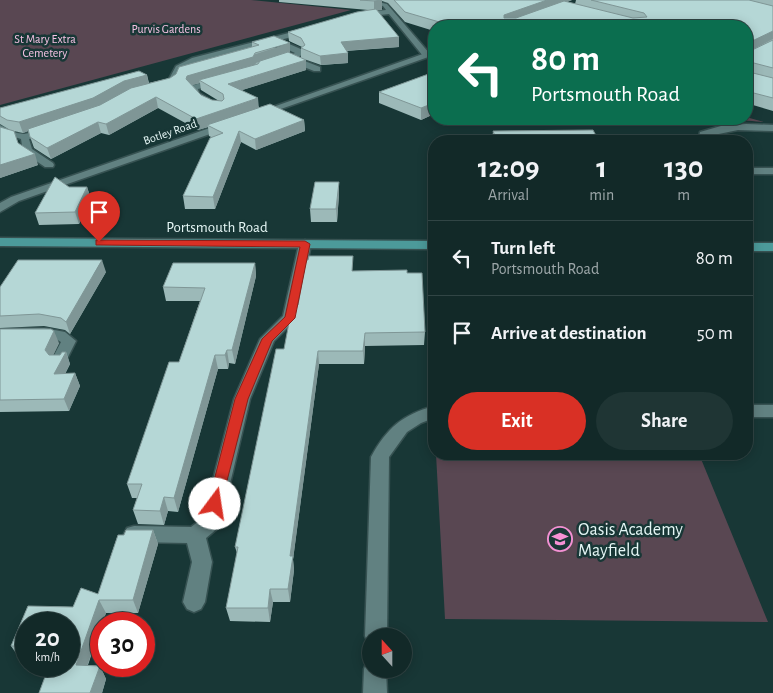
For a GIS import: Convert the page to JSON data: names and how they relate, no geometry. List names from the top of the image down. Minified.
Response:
{"streets":{"main road":["Portsmouth Road"],"street":["Botley Road"]},"parks":["Purvis Gardens","St Mary Extra Cemetery"],"places":{"school or university":["Oasis Academy Mayfield"]},"north":"top","page":{"turn":["80 m","Portsmouth Road"],"eta":["12:09","Arrival","1","min","130","m"],"list":[{"name":"Turn left","note":"Portsmouth Road","value":"80 m"},{"name":"Arrive at destination","value":"50 m"}],"buttons":["Exit","Share"],"speed":"20 km/h","limit":"30"}}
